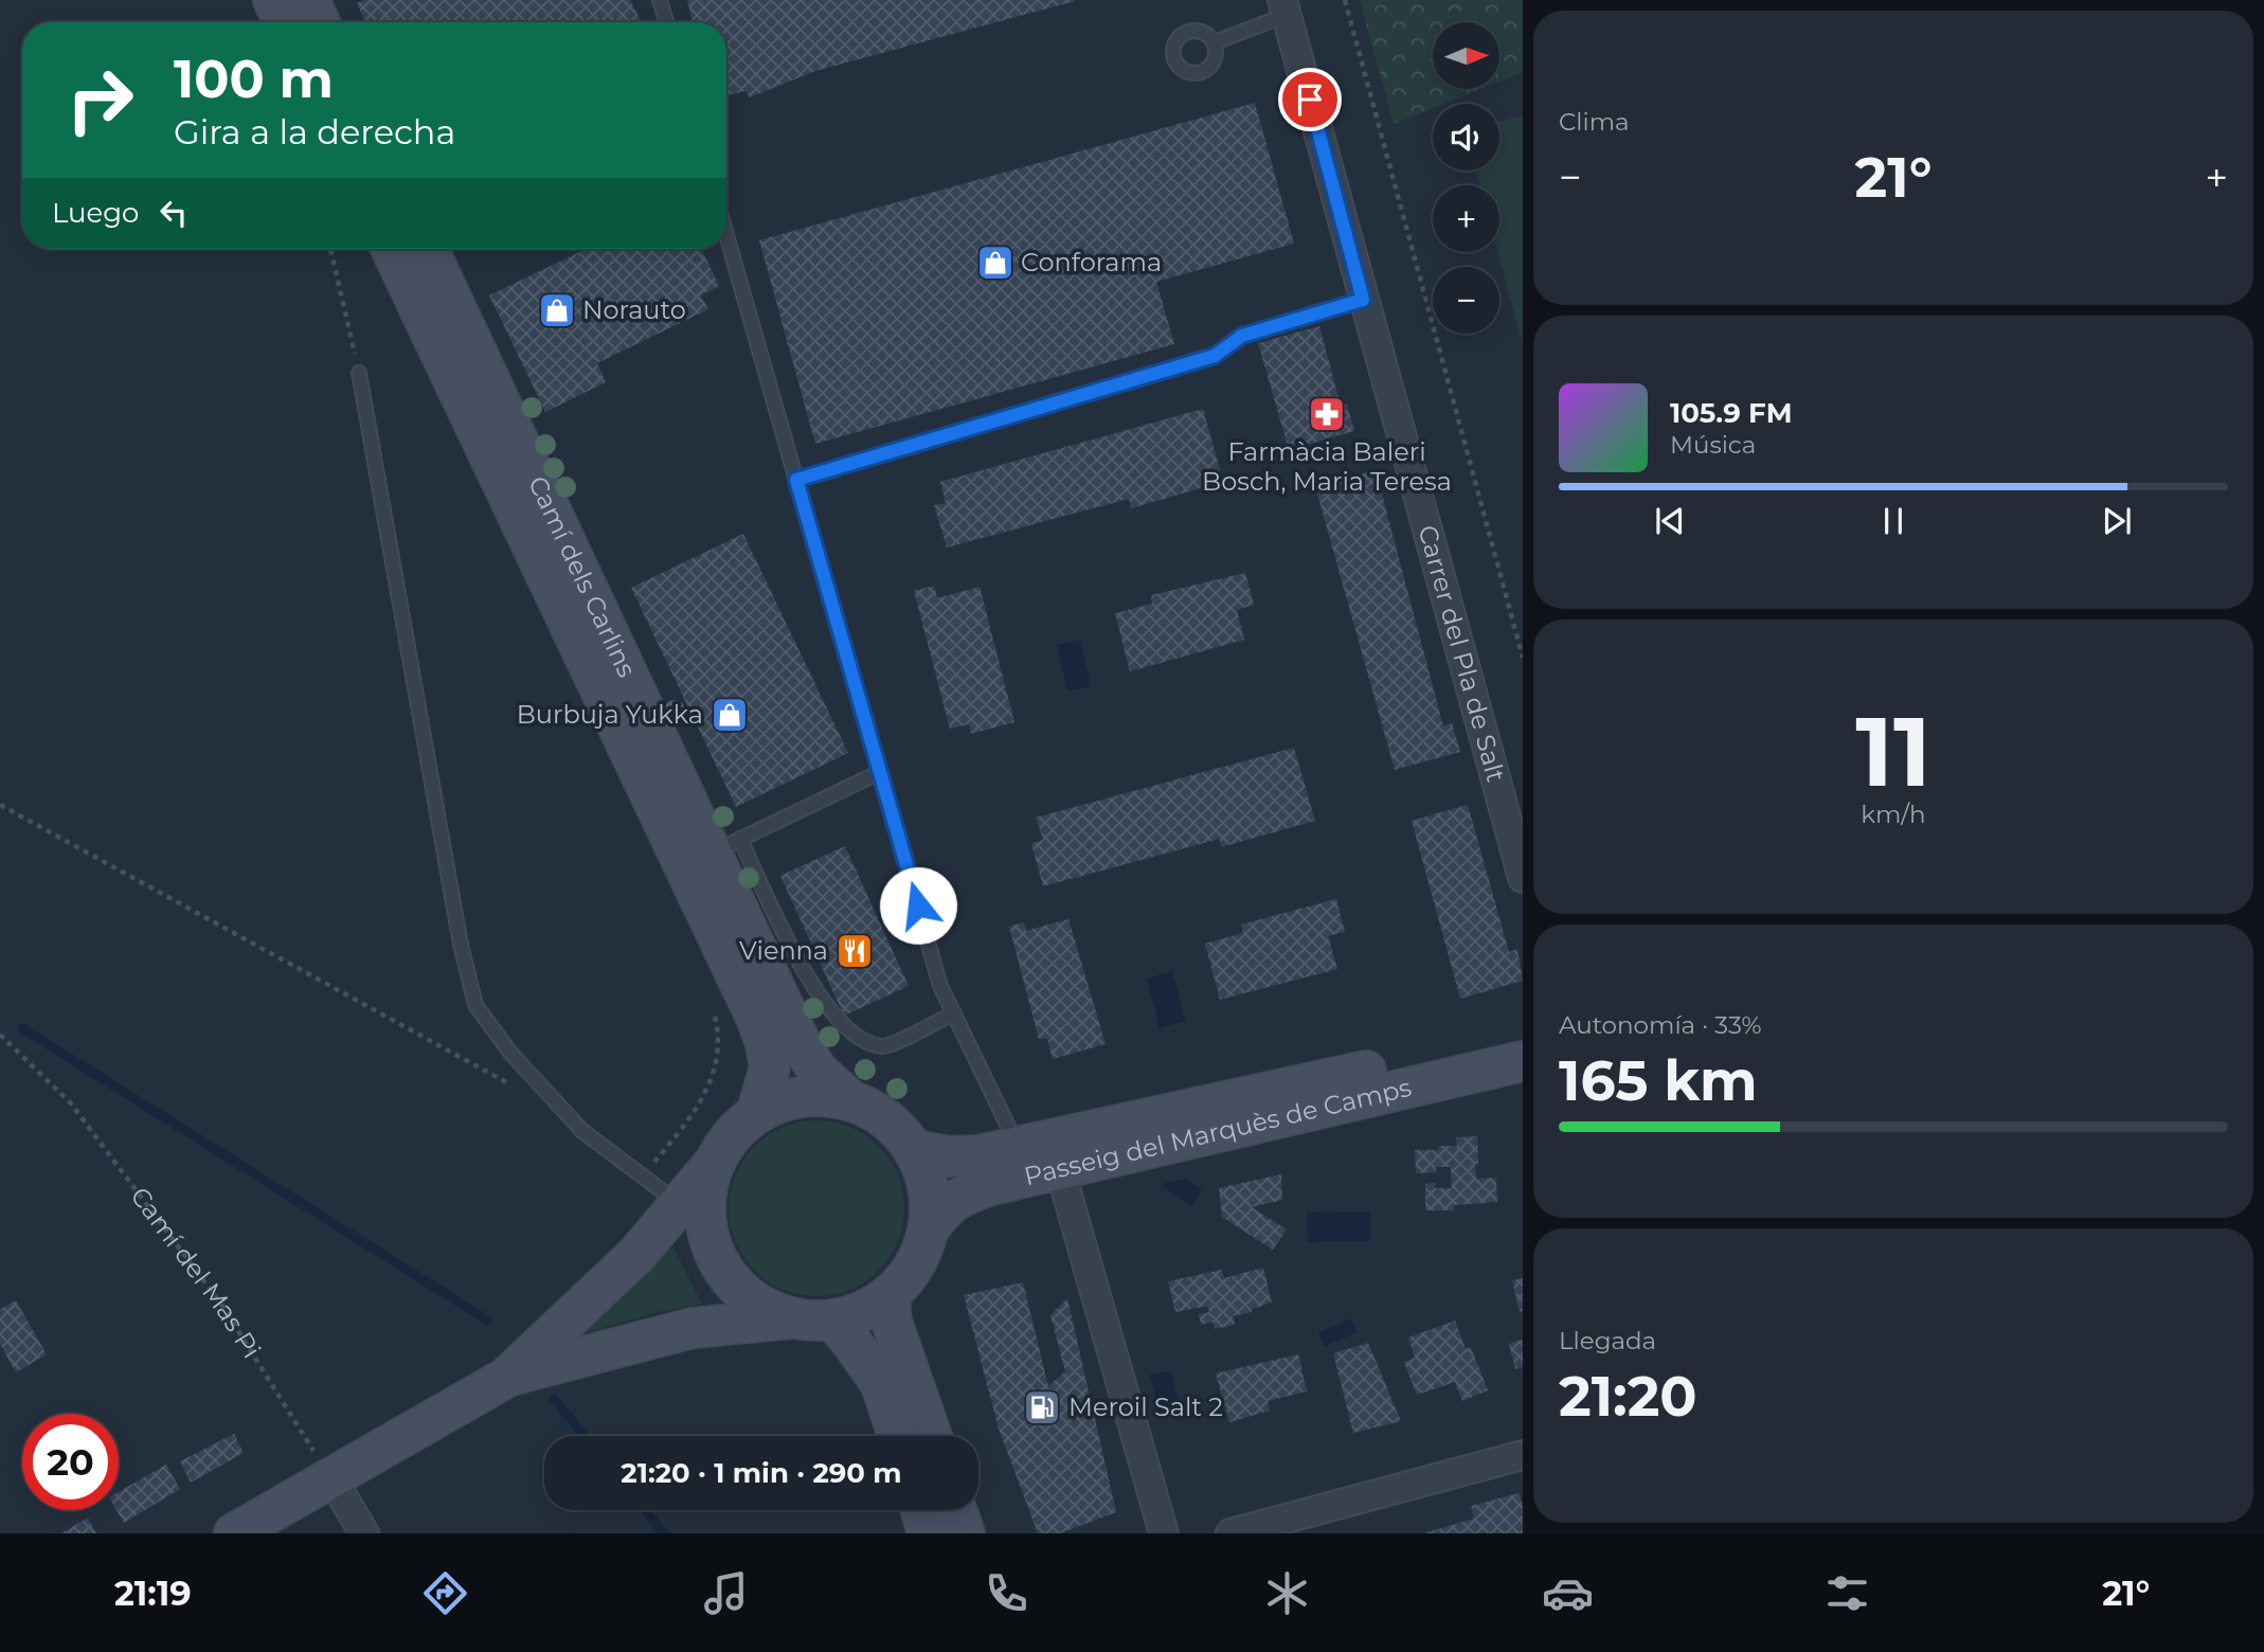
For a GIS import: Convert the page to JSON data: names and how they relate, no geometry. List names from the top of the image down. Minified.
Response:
{"streets":{"main road":["Camí dels Carlins","Passeig del Marquès de Camps"],"street":["Carrer del Pla de Salt"],"path":["Camí del Mas Pi"]},"crossings":[["Camí dels Carlins","Passeig del Marquès de Camps"]],"places":{"shop":["Conforama","Norauto","Burbuja Yukka"],"pharmacy":["Farmàcia Baleri Bosch, Maria Teresa"],"restaurant":["Vienna"],"fuel station":["Meroil Salt 2"]},"north":"right","page":{"tile":["Clima",["11","km/h"],["Autonomía · 33%","165 km"],["Llegada","21:20"]],"map_buttons":["+","−"],"turn":["100 m","Gira a la derecha"],"heat":["−","21°","+"],"then":"Luego","song":["105.9 FM","Música"],"limit":"20","trip":"21:20 · 1 min · 290 m","tabs":["21:19","21°"]}}
